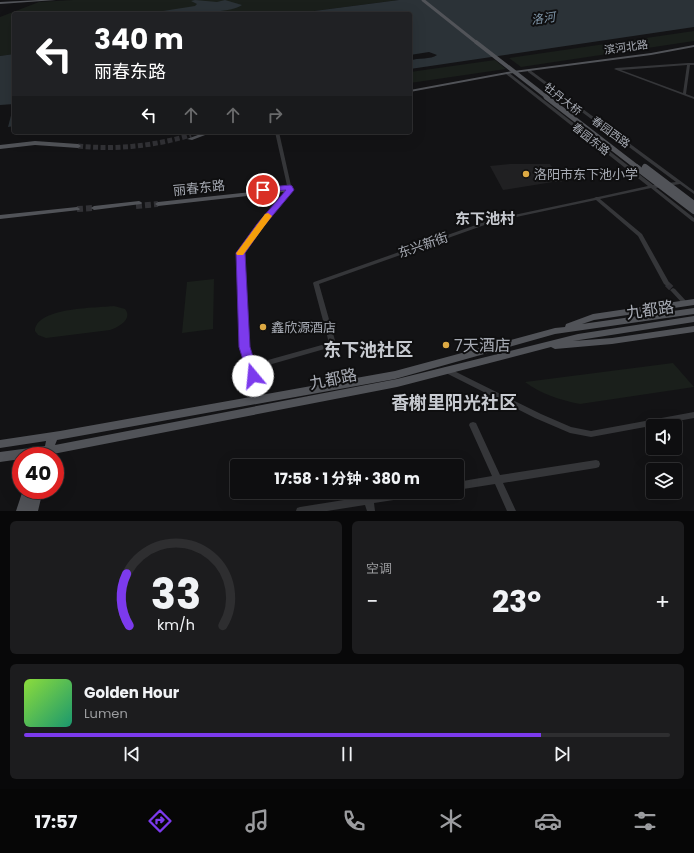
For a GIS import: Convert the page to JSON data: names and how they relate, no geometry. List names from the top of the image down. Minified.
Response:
{"streets":{"main road":["滨河北路","牡丹大桥","丽春东路","九都路"],"street":["春园西路","春园东路","东兴新街"]},"crossings":[["滨河北路","春园西路"],["滨河北路","春园东路"],["春园西路","东兴新街"],["春园东路","东兴新街"]],"districts":["东下池村","东下池社区","香榭里阳光社区"],"water":["洛河"],"places":["洛阳市东下池小学","鑫欣源酒店","7天酒店"],"page":{"turn":["340 m","丽春东路"],"limit":"40","trip":"17:58 · 1 分钟 · 380 m","tile":"空调","heat":["−","23°","+"],"song":["Golden Hour","Lumen"],"tabs":"17:57","gauge":["33","km/h"]}}
